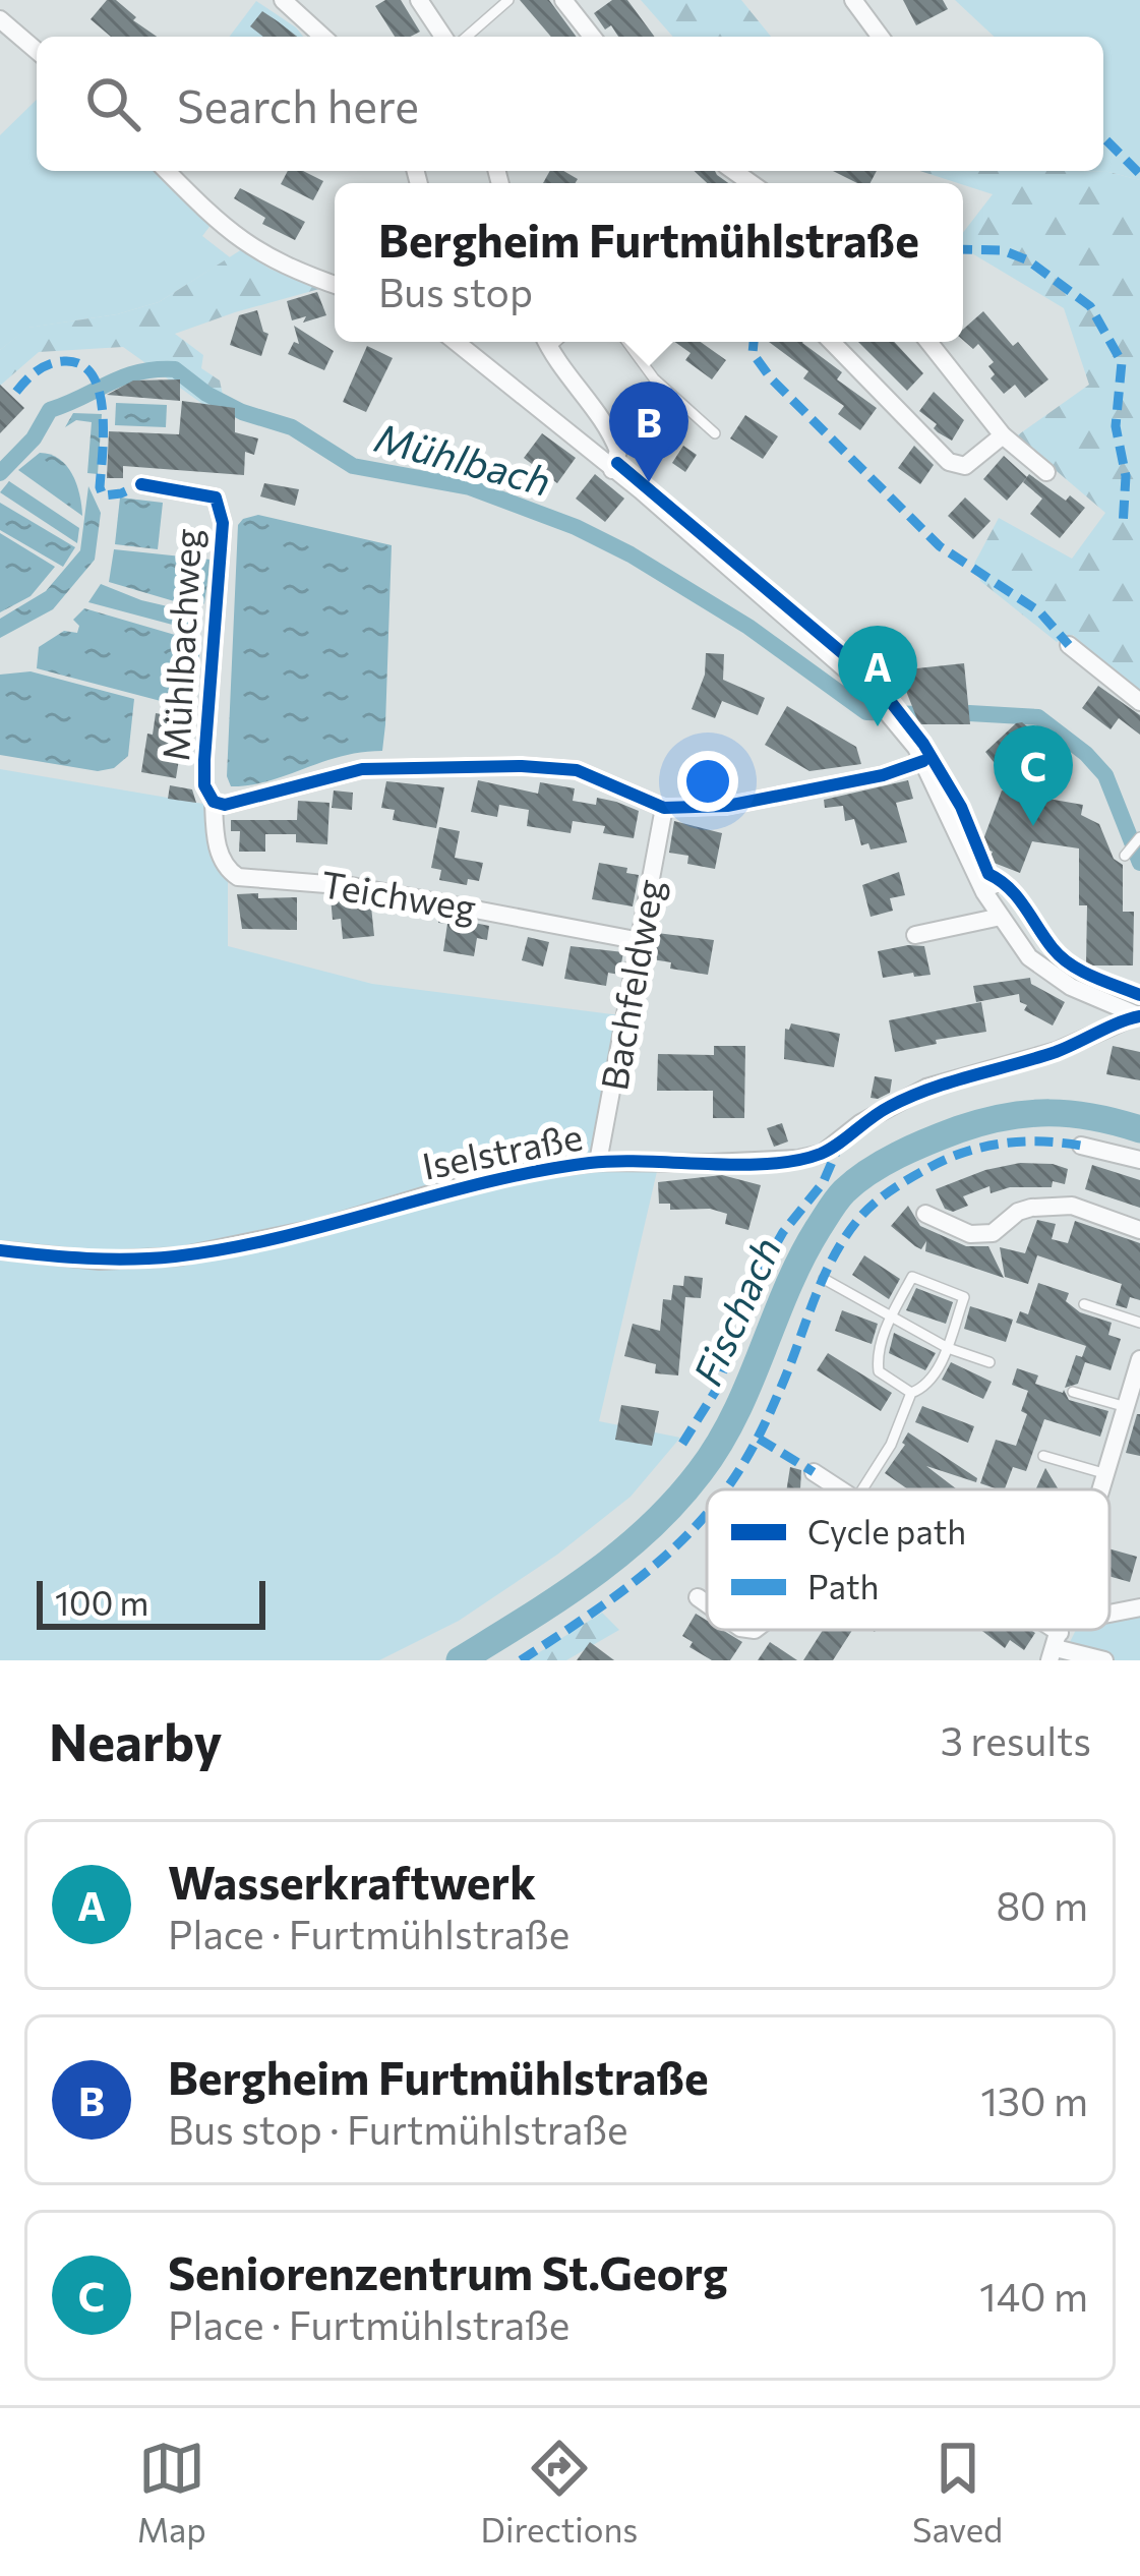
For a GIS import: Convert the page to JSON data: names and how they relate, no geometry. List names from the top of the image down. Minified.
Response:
{"streets":{"street":["Mühlbachweg","Teichweg","Bachfeldweg","Iselstraße"]},"crossings":[["Mühlbachweg","Teichweg"],["Mühlbachweg","Bachfeldweg"],["Teichweg","Bachfeldweg"],["Bachfeldweg","Iselstraße"]],"water":["Mühlbach","Fischach"],"legend":["Cycle path","Path"],"scale_bar":"100 m","page":{"search":"Search here","popup":["Bergheim Furtmühlstraße","Bus stop"],"pins":["B","A","C"],"scale":"100 m","heading":["Nearby","3 results"],"list":[{"mark":"A","name":"Wasserkraftwerk","note":"Place · Furtmühlstraße","value":"80 m"},{"mark":"B","name":"Bergheim Furtmühlstraße","note":"Bus stop · Furtmühlstraße","value":"130 m"},{"mark":"C","name":"Seniorenzentrum St.Georg","note":"Place · Furtmühlstraße","value":"140 m"}],"nav":["Map","Directions","Saved"]}}
